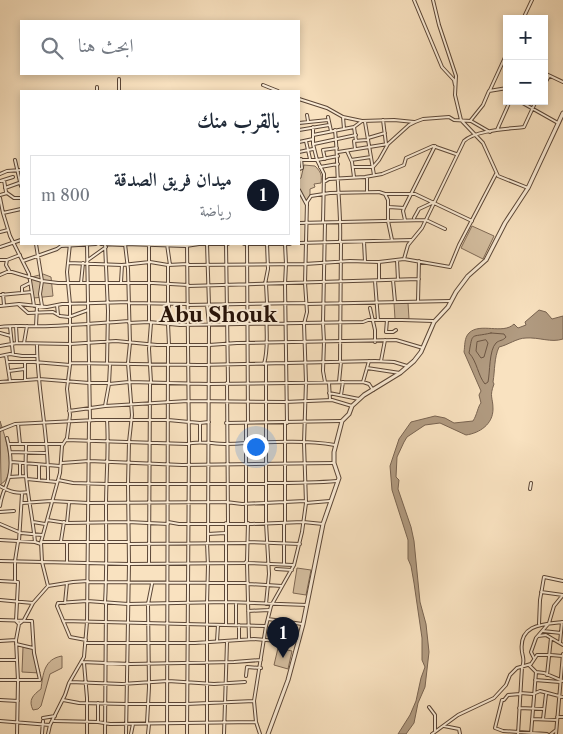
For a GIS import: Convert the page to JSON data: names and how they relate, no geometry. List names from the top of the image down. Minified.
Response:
{"districts":["Abu Shouk"],"page":{"map_buttons":["+","−"],"search":"ابحث هنا","heading":"بالقرب منك","list":[{"mark":"1","name":"ميدان فريق الصدقة","note":"رياضة","value":"800 m"}],"pins":"1"}}
